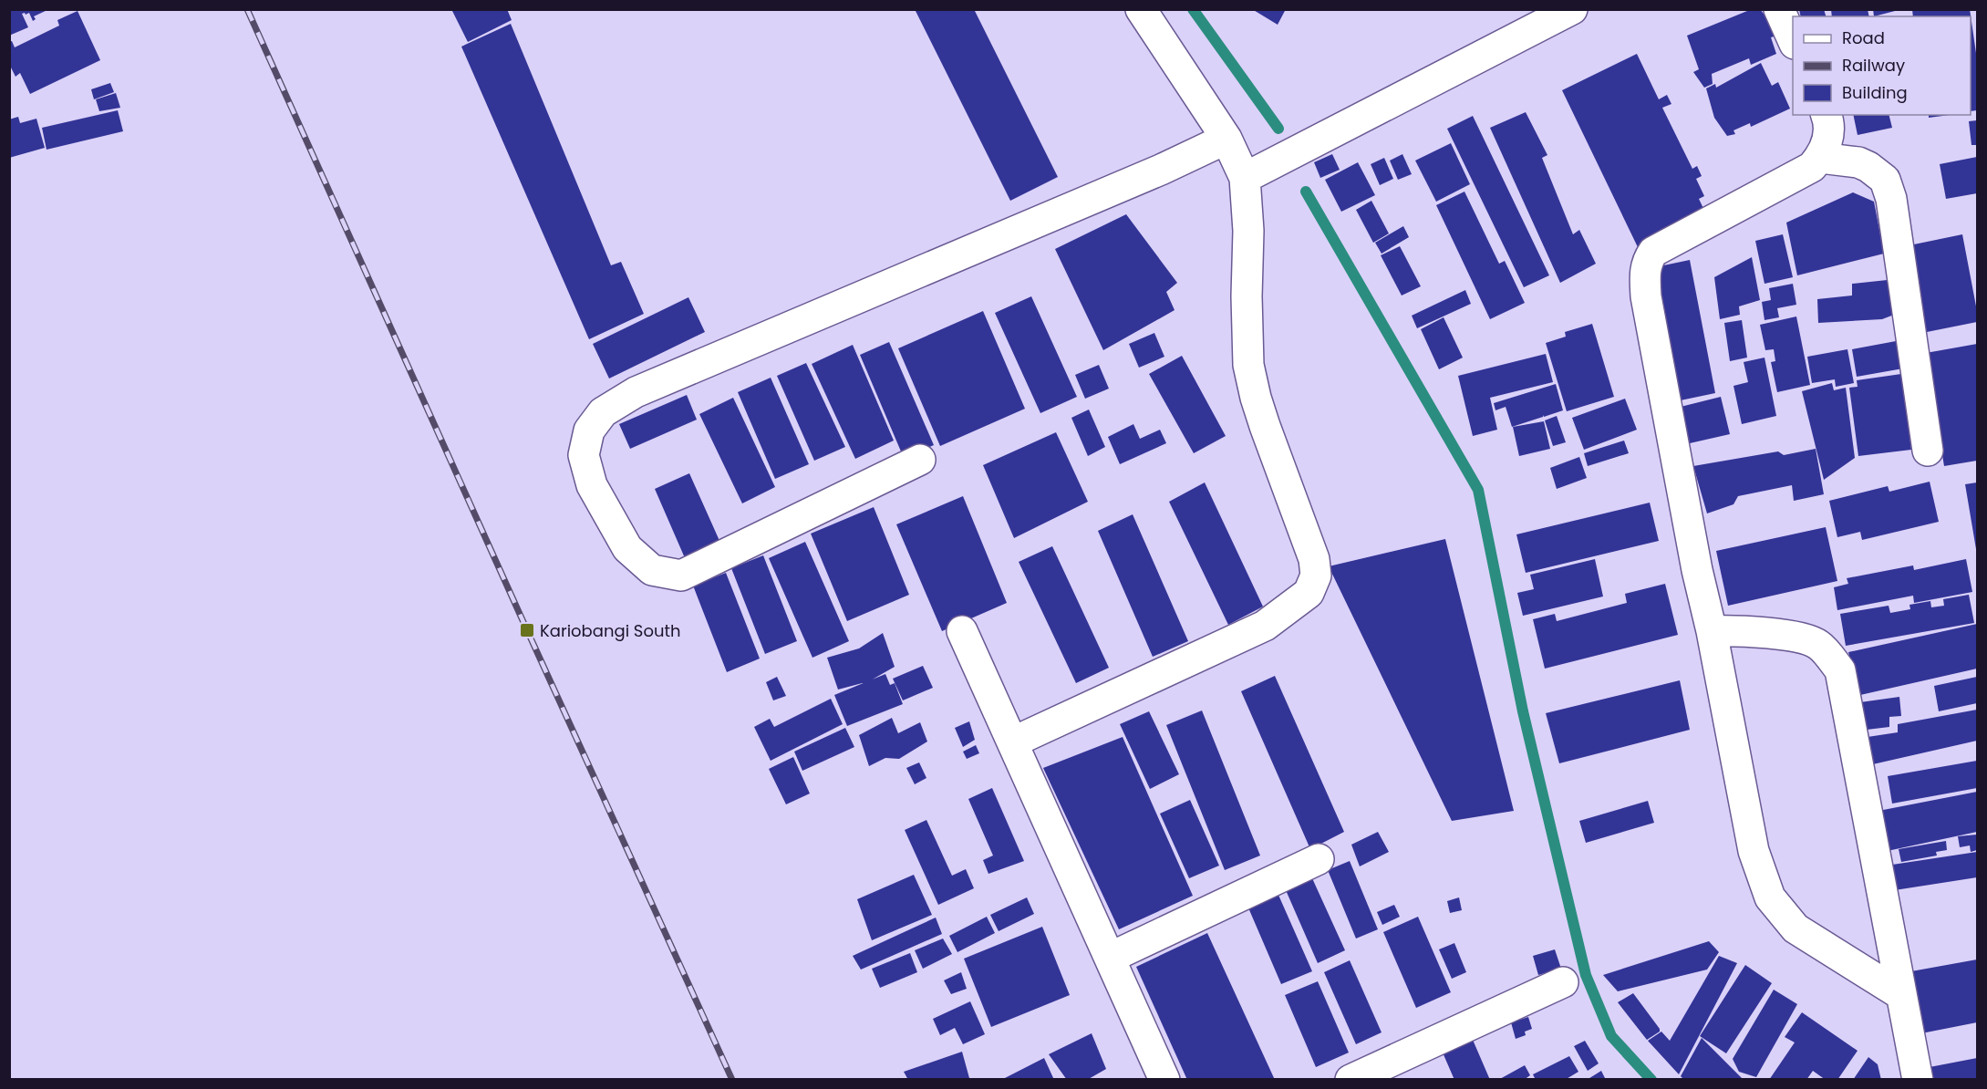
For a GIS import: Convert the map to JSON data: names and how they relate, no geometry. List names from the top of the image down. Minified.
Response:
{"places":{"transit":["Kariobangi South"]},"legend":["Road","Railway","Building"]}
